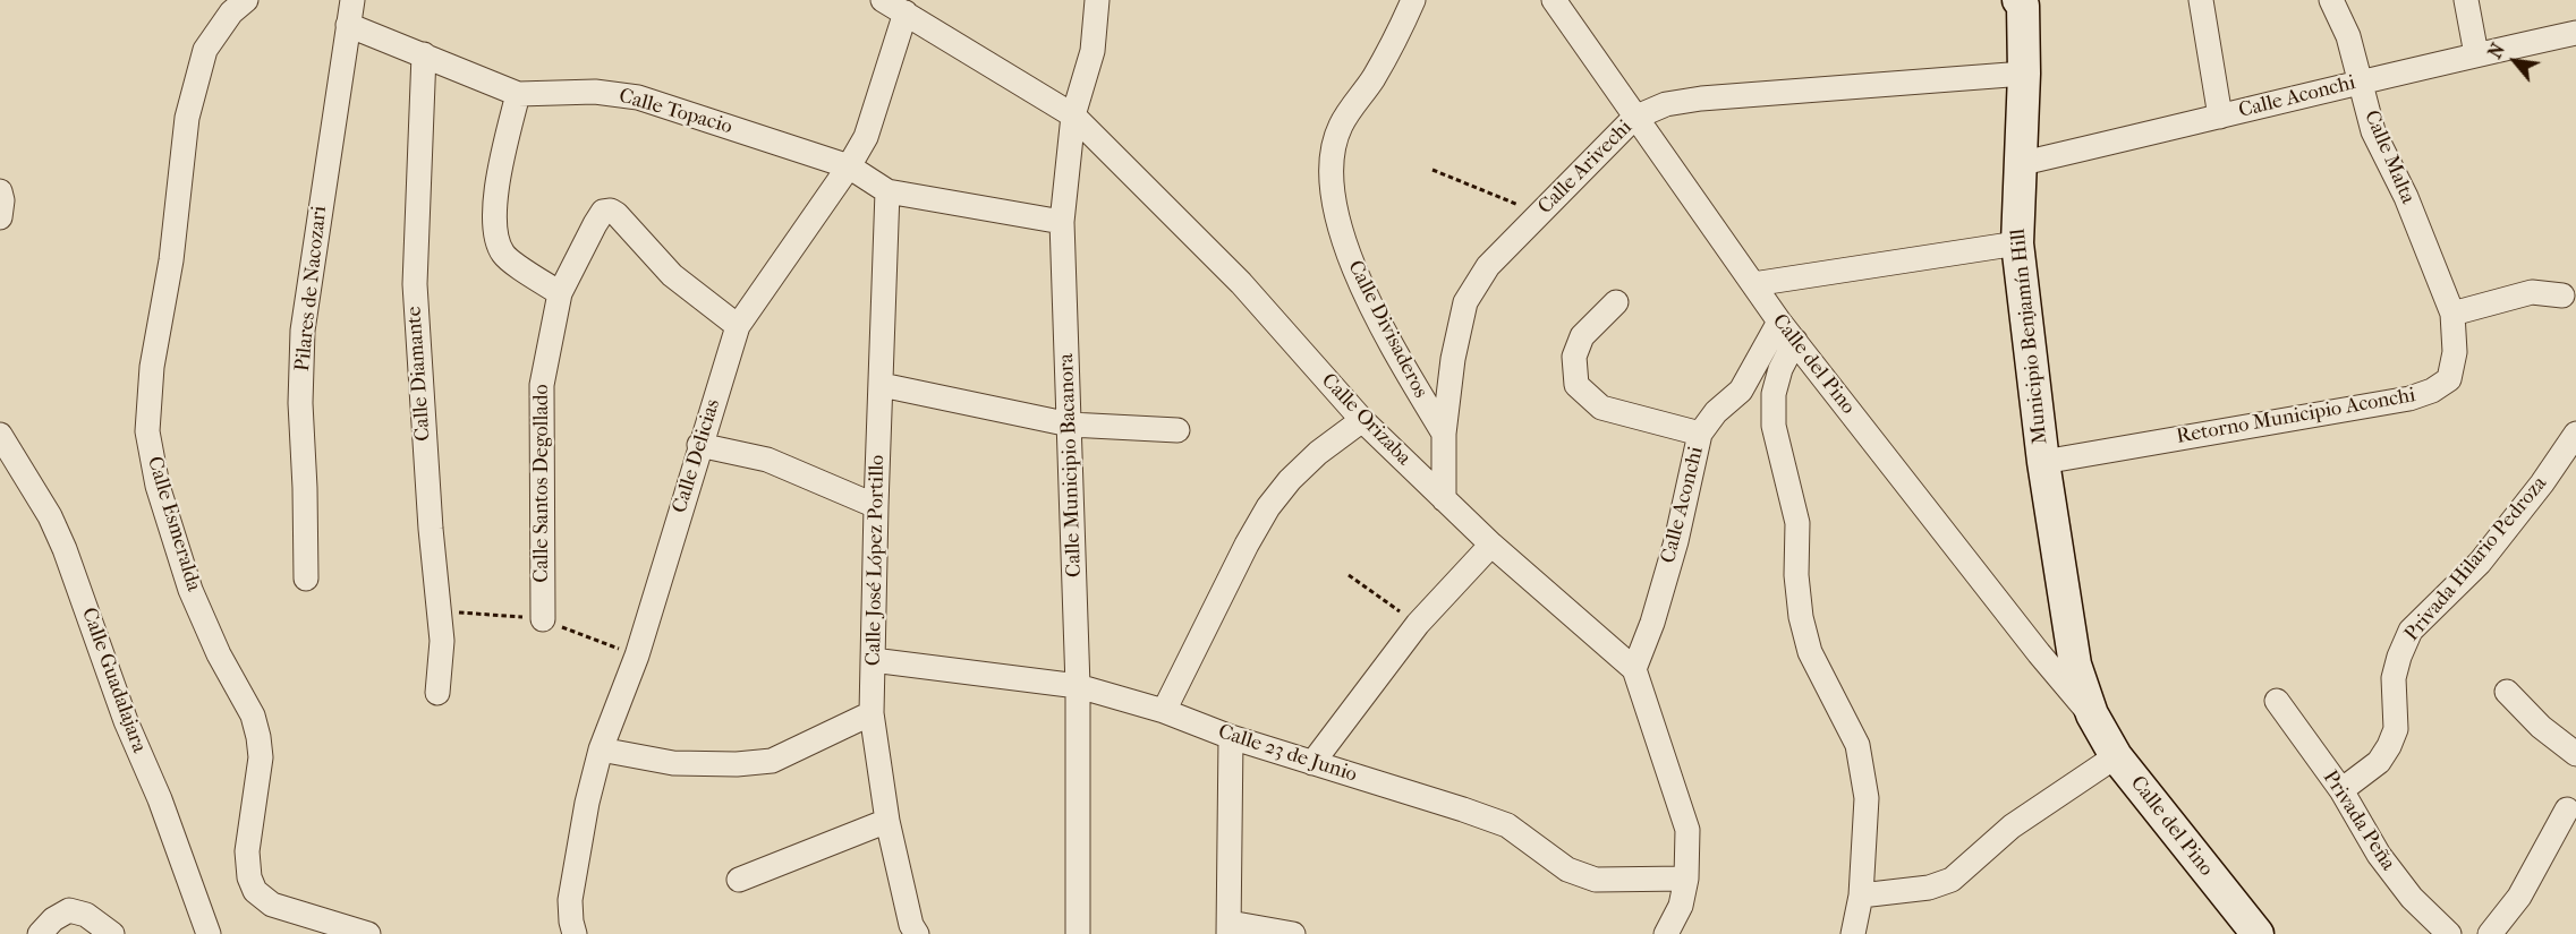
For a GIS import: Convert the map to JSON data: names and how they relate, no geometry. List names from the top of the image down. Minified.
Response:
{"streets":{"street":["Calle Aconchi","Calle Topacio","Calle Malta","Calle Arivechi","Pilares de Nacozari","Calle Divisaderos","Municipio Benjamín Hill","Calle del Pino","Calle Diamante","Retorno Municipio Aconchi","Calle Orizaba","Calle Delicias","Calle Municipio Bacanora","Calle Santos Degollado","Calle Esmeralda","Privada Hilario Pedroza","Calle José López Portillo","Calle Guadalajara","Calle 23 de Junio","Privada Peña"]},"crossings":[["Calle Aconchi","Calle Malta"],["Calle Aconchi","Municipio Benjamín Hill"],["Calle Aconchi","Calle del Pino"],["Calle Aconchi","Calle Orizaba"],["Calle Topacio","Pilares de Nacozari"],["Calle Topacio","Calle Diamante"],["Calle Topacio","Calle Delicias"],["Calle Topacio","Calle José López Portillo"],["Calle Malta","Retorno Municipio Aconchi"],["Calle Arivechi","Calle Divisaderos"],["Calle Arivechi","Municipio Benjamín Hill"],["Calle Arivechi","Calle del Pino"],["Calle Arivechi","Calle Orizaba"],["Municipio Benjamín Hill","Calle del Pino"],["Municipio Benjamín Hill","Retorno Municipio Aconchi"],["Calle Orizaba","Calle Delicias"],["Calle Orizaba","Calle Municipio Bacanora"],["Calle Delicias","Calle Santos Degollado"],["Calle Municipio Bacanora","Calle 23 de Junio"],["Privada Hilario Pedroza","Privada Peña"],["Calle José López Portillo","Calle 23 de Junio"]],"north":"top left"}
